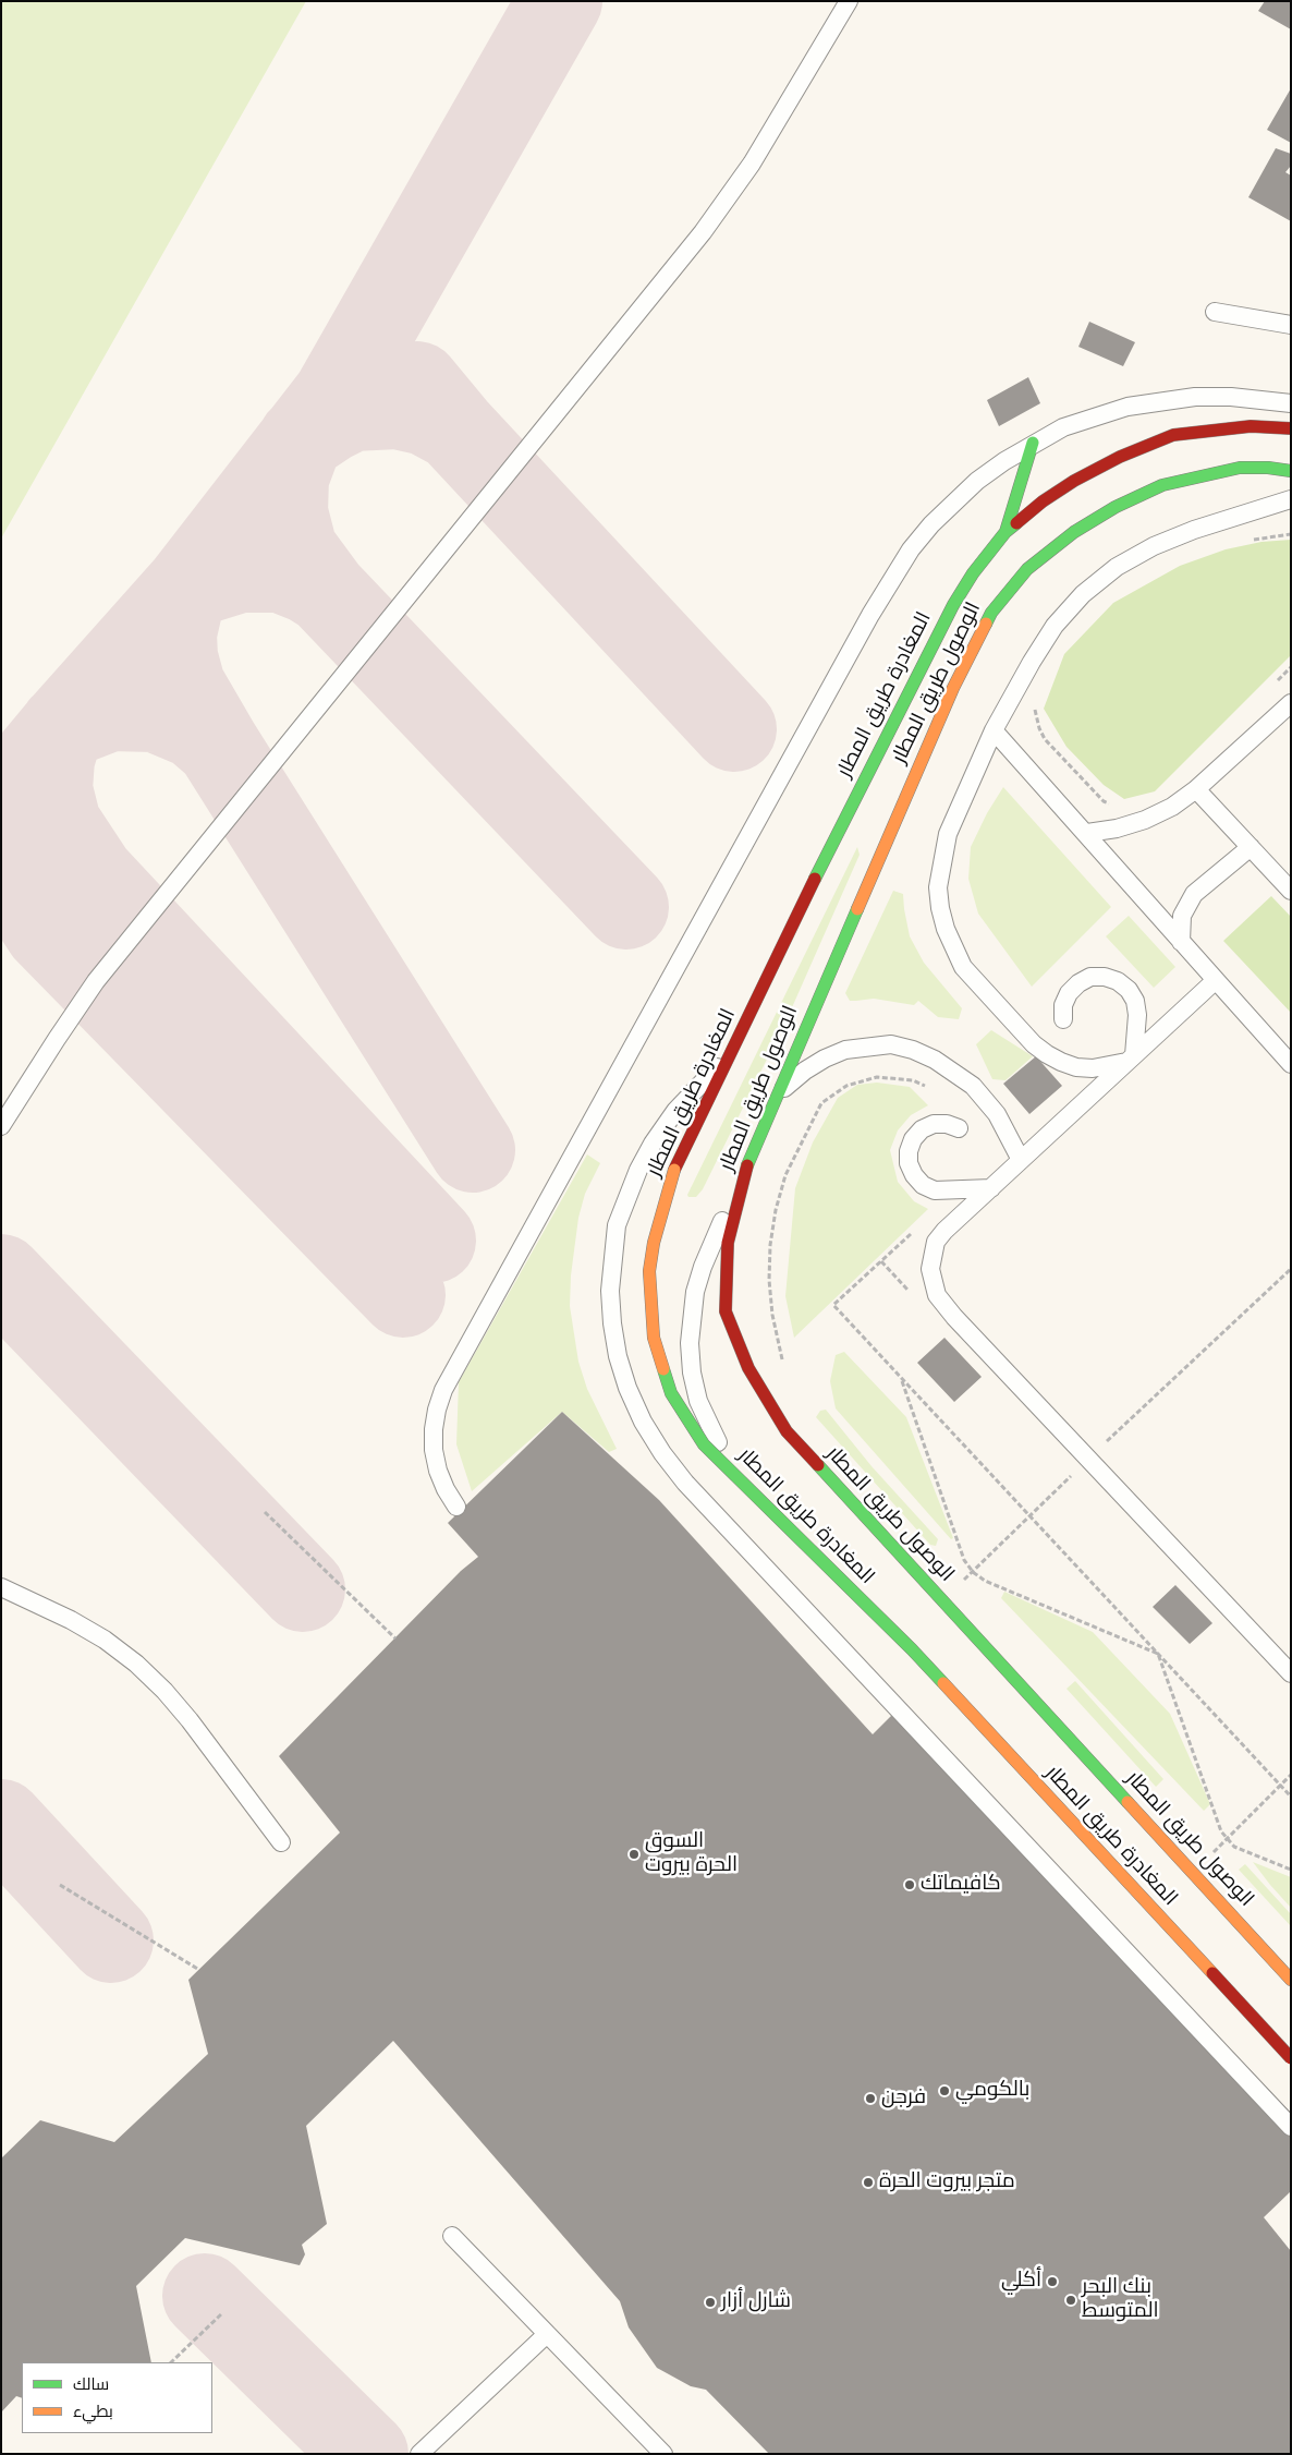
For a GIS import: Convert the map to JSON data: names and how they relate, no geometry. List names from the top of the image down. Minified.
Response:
{"streets":{"main road":["الوصول طريق المطار","المغادرة طريق المطار"]},"places":["السوق الحرة بيروت","كافيماتك","بالكومي","فرجن","متجر بيروت الحرة","أكلي","بنك البحر المتوسط","شارل أزار"],"legend":["سالك","بطيء"]}
